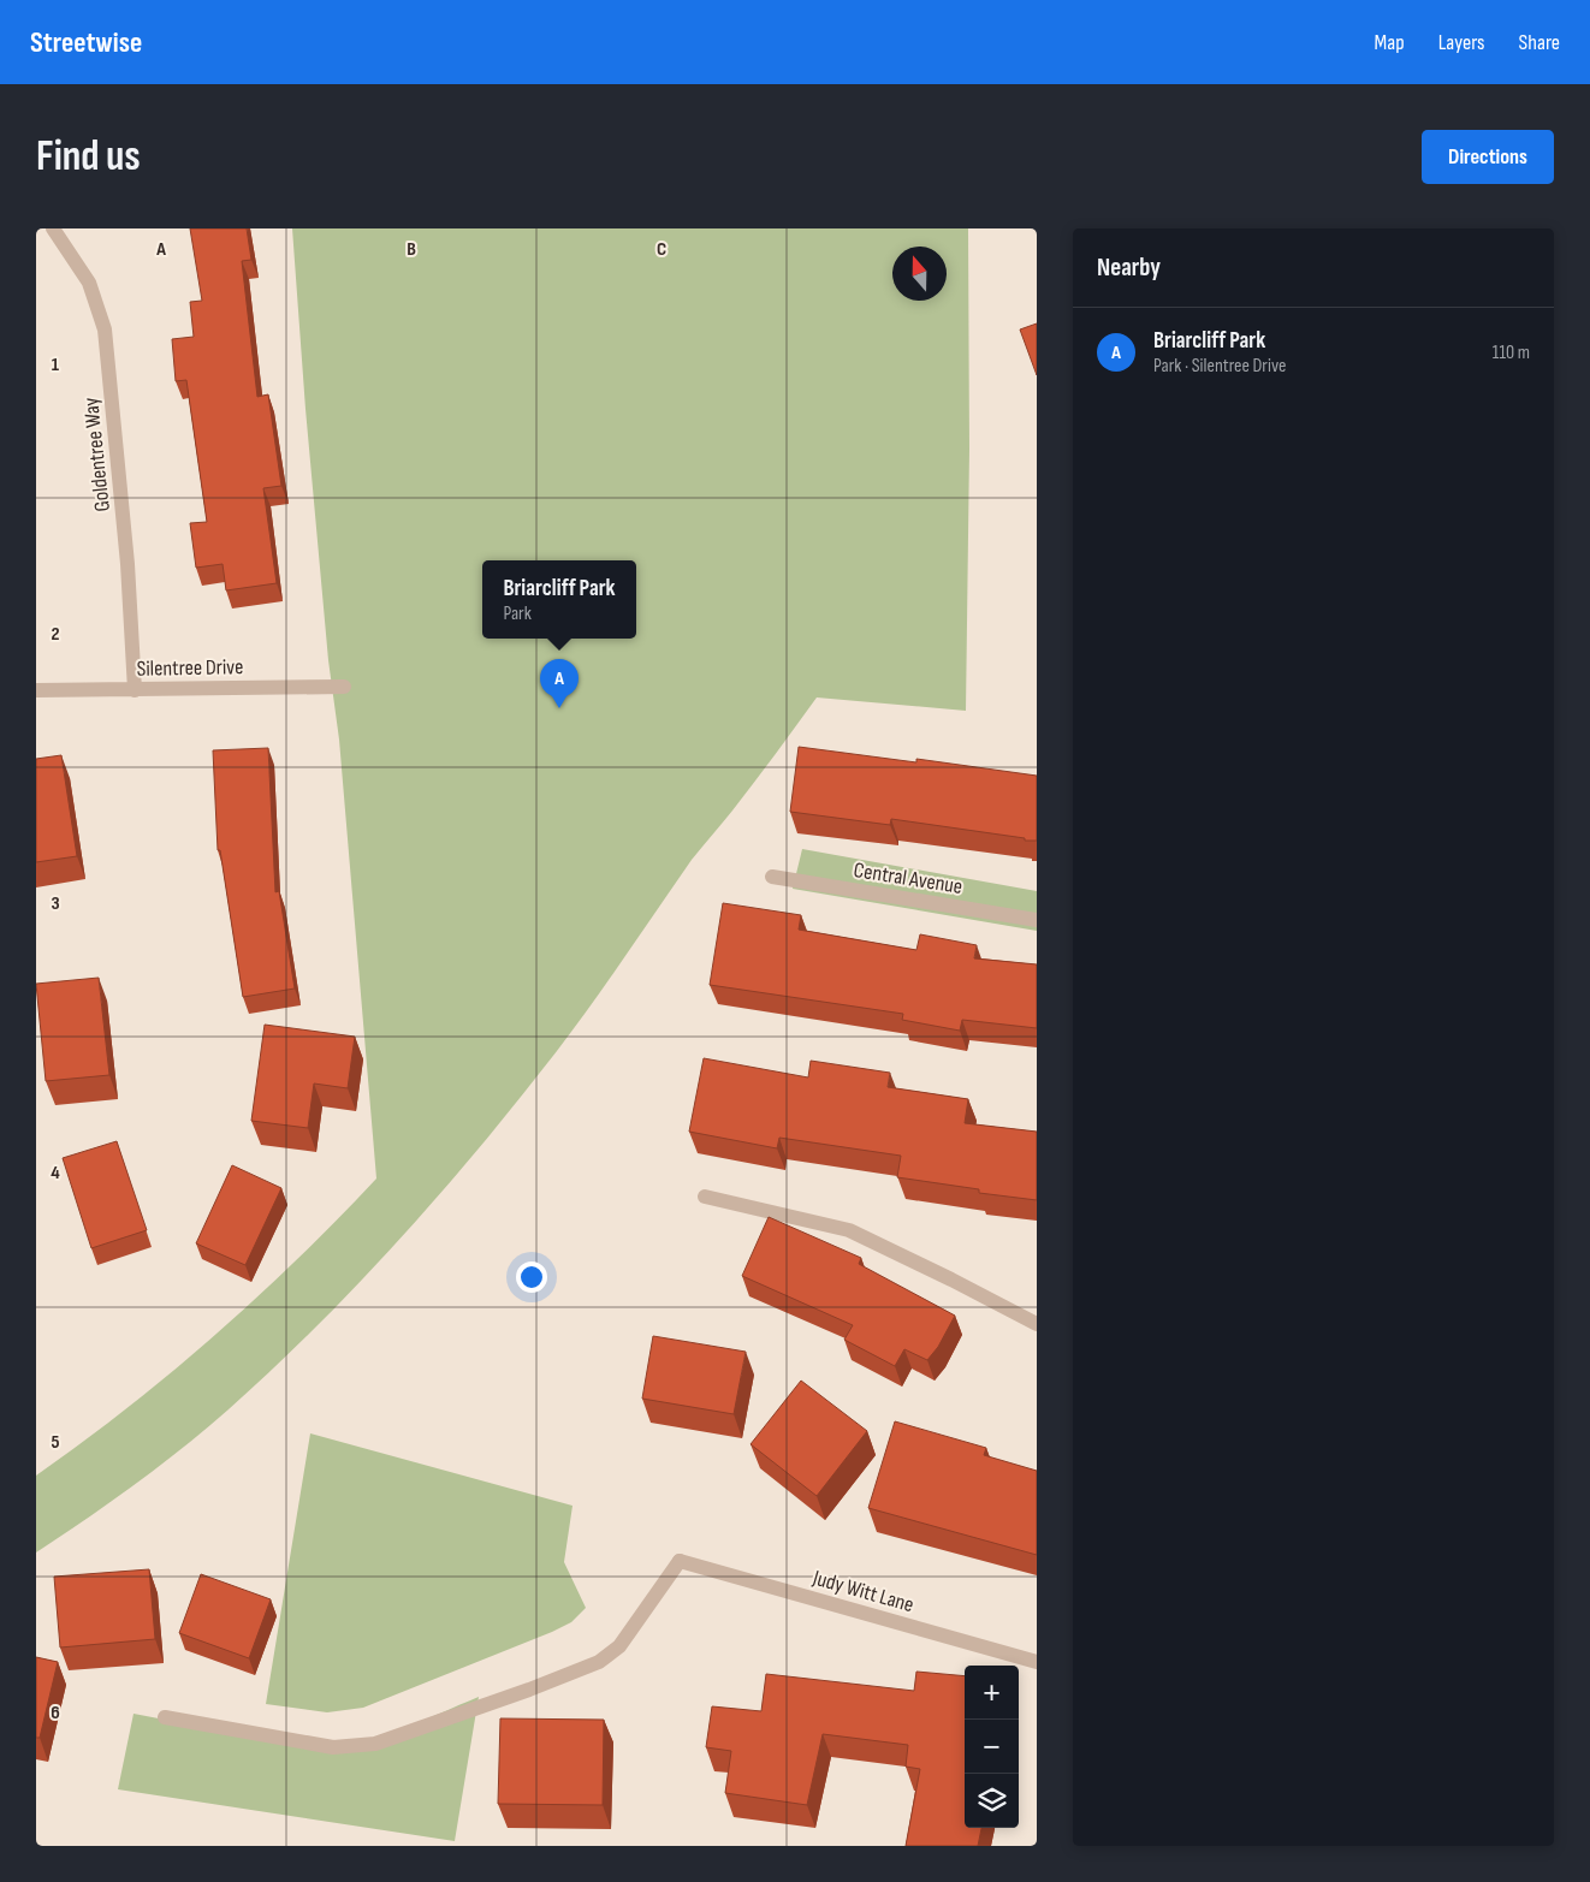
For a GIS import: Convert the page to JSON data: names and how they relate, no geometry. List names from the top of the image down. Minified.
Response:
{"streets":{"street":["Goldentree Way","Silentree Drive","Central Avenue","Judy Witt Lane"]},"crossings":[["Goldentree Way","Silentree Drive"]],"north":"top","page":{"header":"Streetwise","nav":["Map","Layers","Share"],"buttons":"Directions","title":"Find us","heading":"Nearby","list":[{"mark":"A","name":"Briarcliff Park","note":"Park · Silentree Drive","value":"110 m"}],"popup":["Briarcliff Park","Park"],"pins":"A","map_buttons":["+","−"]},"grid":{"columns":["A","B","C"],"rows":["1","2","3","4","5","6"]}}
